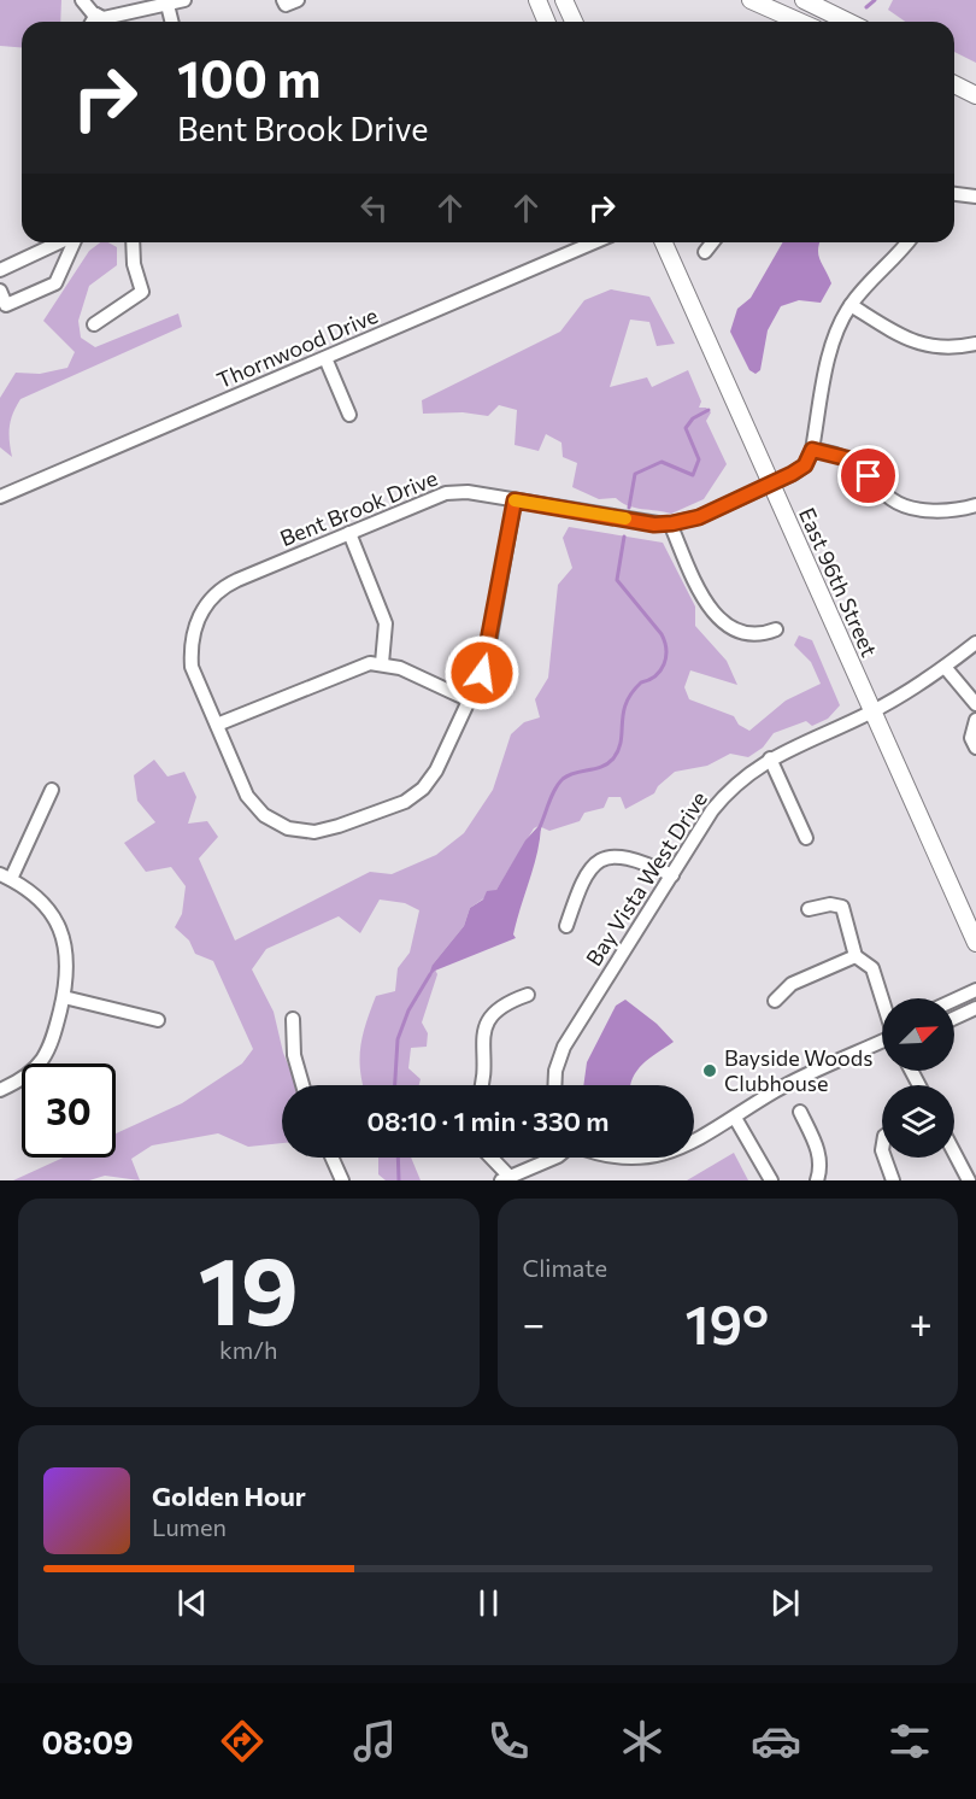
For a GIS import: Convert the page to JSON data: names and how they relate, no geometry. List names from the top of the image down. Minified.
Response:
{"streets":{"main road":["East 96th Street"],"street":["Thornwood Drive","Bent Brook Drive","Bay Vista West Drive"]},"crossings":[["Bent Brook Drive","East 96th Street"],["East 96th Street","Bay Vista West Drive"]],"places":["Bayside Woods Clubhouse"],"north":"top right","page":{"turn":["100 m","Bent Brook Drive"],"limit":"30","trip":"08:10 · 1 min · 330 m","tile":[["19","km/h"],"Climate"],"heat":["−","19°","+"],"song":["Golden Hour","Lumen"],"tabs":"08:09"}}
